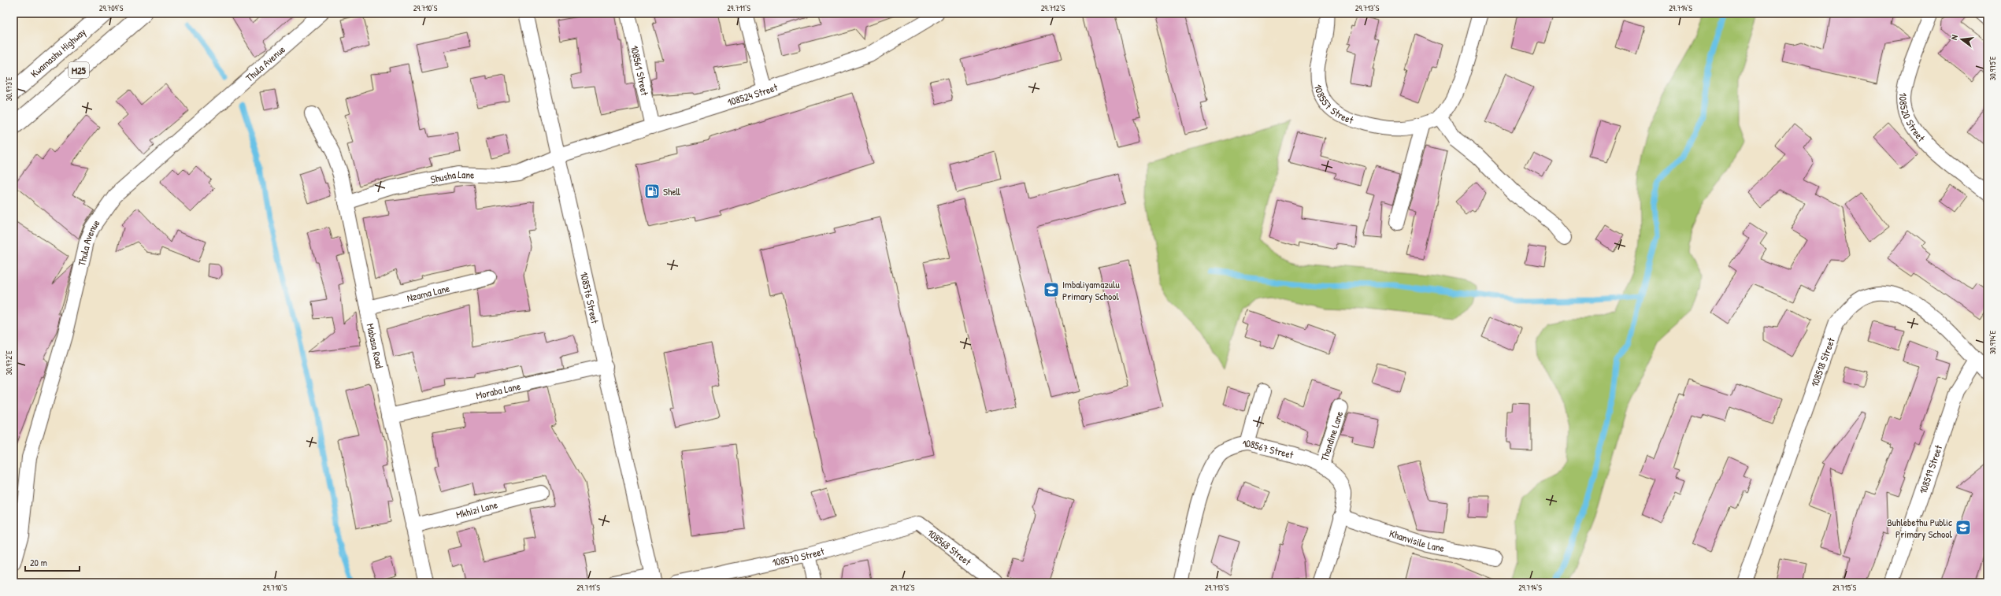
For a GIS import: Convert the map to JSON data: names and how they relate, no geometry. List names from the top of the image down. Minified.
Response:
{"streets":{"main road":["Kwamashu Highway","M25"],"street":["Thula Avenue","108561 Street","108524 Street","108557 Street","108520 Street","Shusha Lane","Nzama Lane","108576 Street","Mabasa Road","108518 Street","Moraba Lane","Thandine Lane","108567 Street","108519 Street","Mkhizi Lane","Khanvisile Lane","108568 Street","108570 Street"]},"crossings":[["108561 Street","108524 Street"],["108524 Street","Shusha Lane"],["108524 Street","108576 Street"],["Shusha Lane","108576 Street"],["Shusha Lane","Mabasa Road"],["Nzama Lane","Mabasa Road"],["108576 Street","Moraba Lane"],["Mabasa Road","Moraba Lane"],["Mabasa Road","Mkhizi Lane"],["108518 Street","108519 Street"],["Thandine Lane","108567 Street"],["108567 Street","Khanvisile Lane"],["108568 Street","108570 Street"]],"places":{"fuel station":["Shell"],"school or university":["Imbaliyamazulu Primary School","Buhlebethu Public Primary School"]},"scale_bar":"20 m","north":"left","coordinates":["29.709°S","29.710°S","29.711°S","29.712°S","29.713°S","29.714°S","30.975°E","30.973°E","30.974°E","30.972°E","29.715°S"]}
